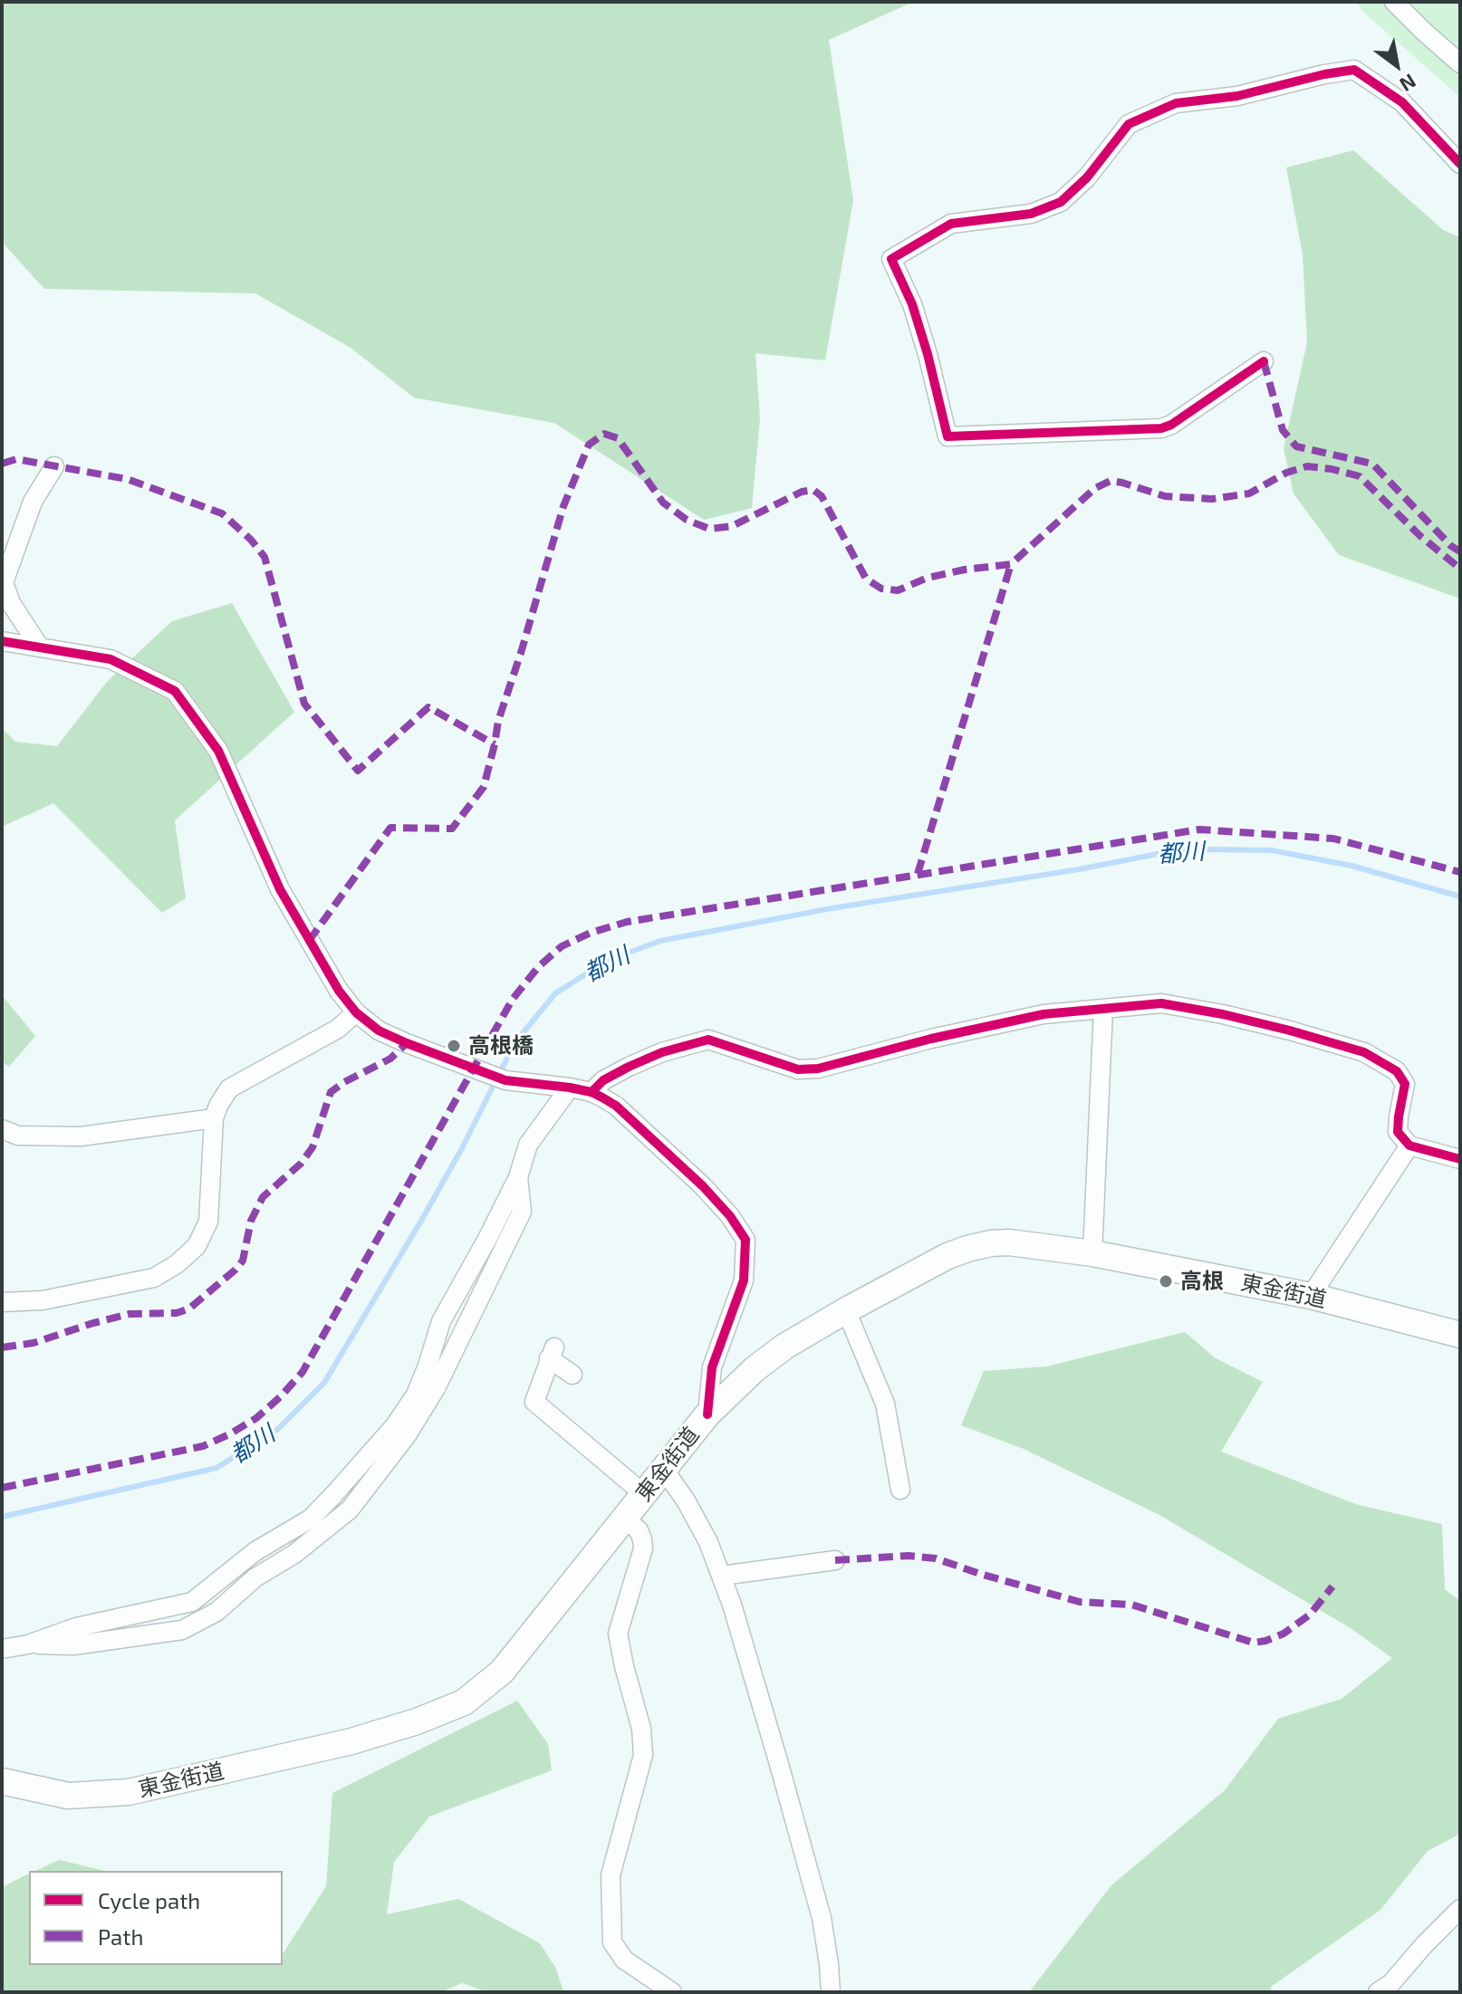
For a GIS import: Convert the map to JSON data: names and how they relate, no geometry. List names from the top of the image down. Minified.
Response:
{"streets":{"highway":["東金街道"]},"water":["都川"],"places":["高根橋","高根"],"legend":["Cycle path","Path"],"north":"bottom right"}
